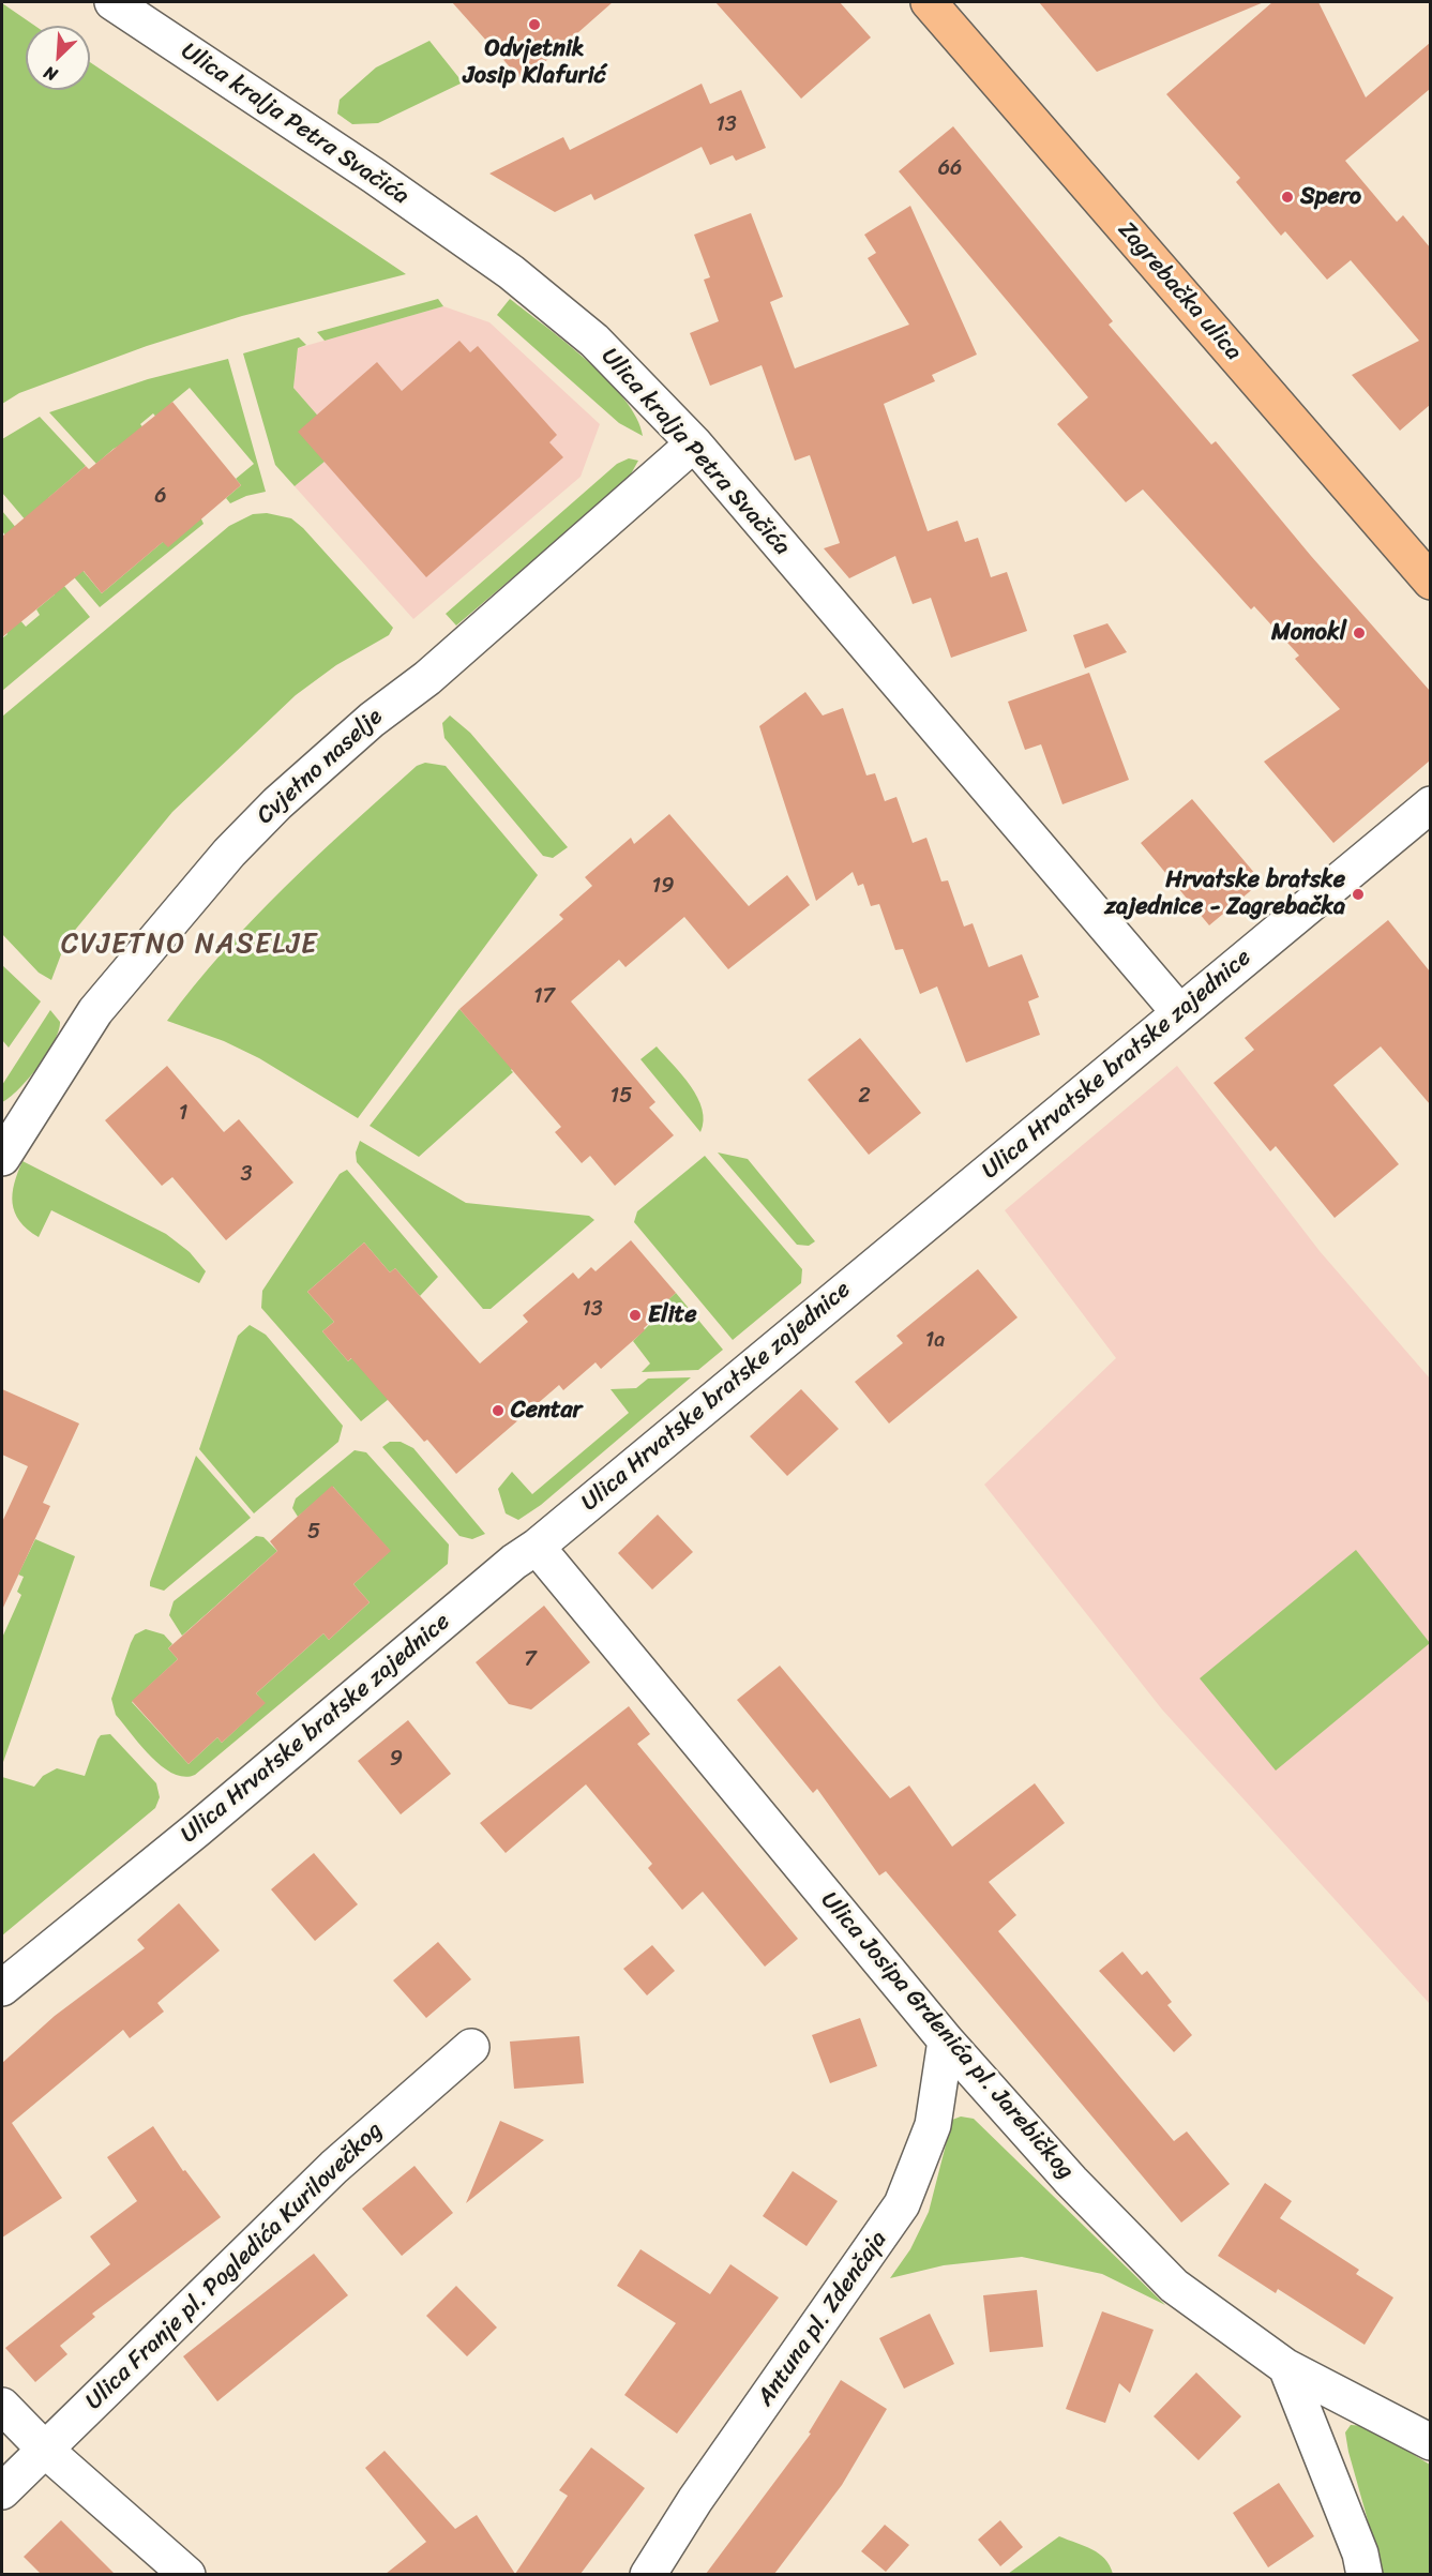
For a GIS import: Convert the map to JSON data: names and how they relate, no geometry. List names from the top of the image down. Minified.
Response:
{"streets":{"main road":["Zagrebačka ulica"],"street":["Ulica kralja Petra Svačića","Cvjetno naselje","Ulica Hrvatske bratske zajednice","Ulica Josipa Grdenića pl. Jarebičkog","Ulica Franje pl. Pogledića Kurilovečkog","Antuna pl. Zdenčaja"]},"crossings":[["Ulica kralja Petra Svačića","Cvjetno naselje"],["Ulica kralja Petra Svačića","Ulica Hrvatske bratske zajednice"],["Ulica Hrvatske bratske zajednice","Ulica Josipa Grdenića pl. Jarebičkog"],["Ulica Josipa Grdenića pl. Jarebičkog","Antuna pl. Zdenčaja"]],"districts":["CVJETNO NASELJE"],"places":["Odvjetnik Josip Klafurić","Spero","Monokl","Hrvatske bratske zajednice - Zagrebačka","Elite","Centar"],"house_numbers":["13","66","6","19","17","15","2","1","3","13","1a","5","7","9"],"north":"bottom left"}
